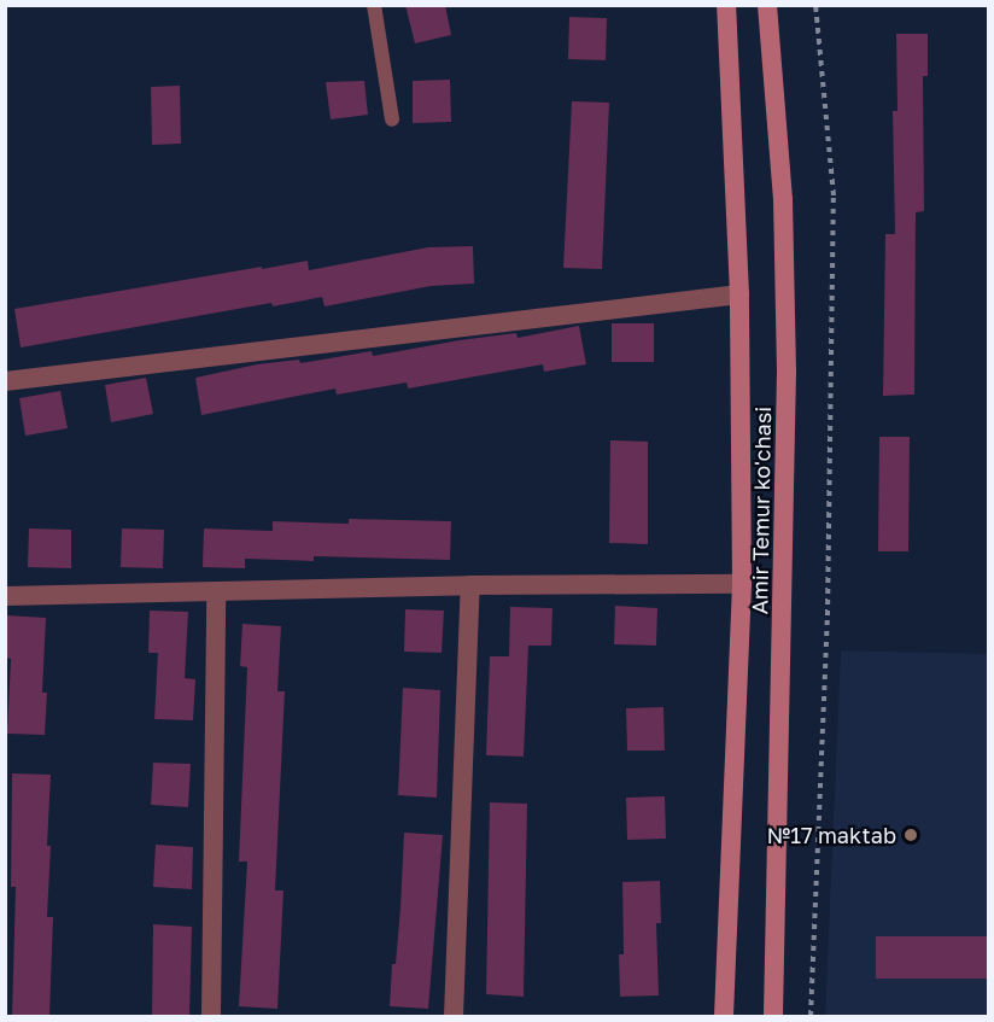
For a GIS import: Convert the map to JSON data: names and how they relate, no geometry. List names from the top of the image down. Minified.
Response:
{"streets":{"main road":["Amir Temur ko'chasi"]},"places":["№17 maktab"]}
